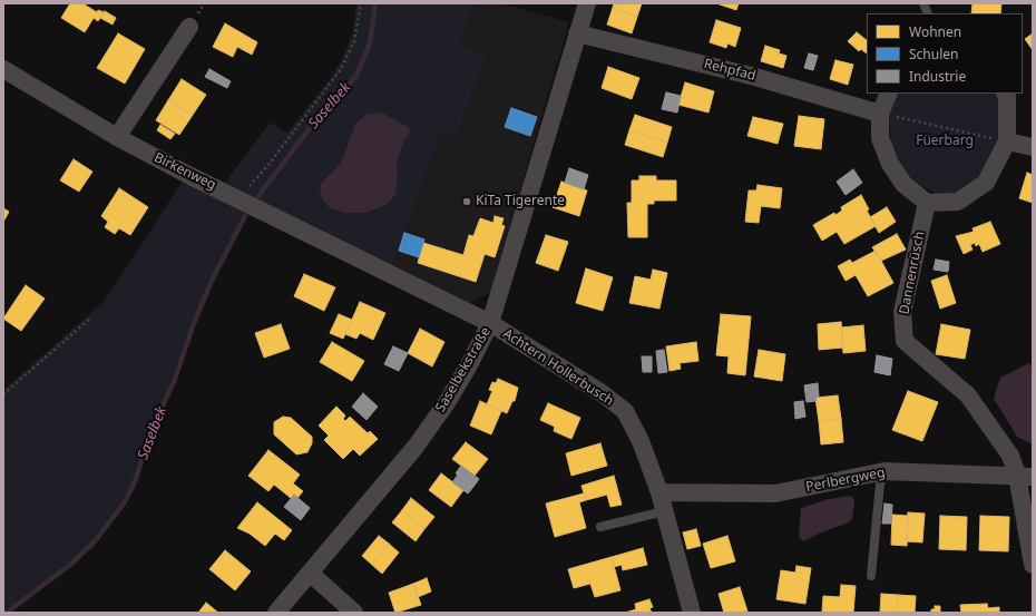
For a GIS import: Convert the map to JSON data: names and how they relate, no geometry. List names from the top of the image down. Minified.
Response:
{"streets":{"street":["Rehpfad","Birkenweg","Dannenrüsch","Achtern Hollerbusch","Saselbekstraße","Perlbergweg"]},"crossings":[["Rehpfad","Saselbekstraße"],["Birkenweg","Achtern Hollerbusch"],["Dannenrüsch","Perlbergweg"],["Achtern Hollerbusch","Saselbekstraße"],["Achtern Hollerbusch","Perlbergweg"]],"water":["Saselbek"],"parks":["Füerbarg"],"places":["KiTa Tigerente"],"legend":["Wohnen","Schulen","Industrie"]}
